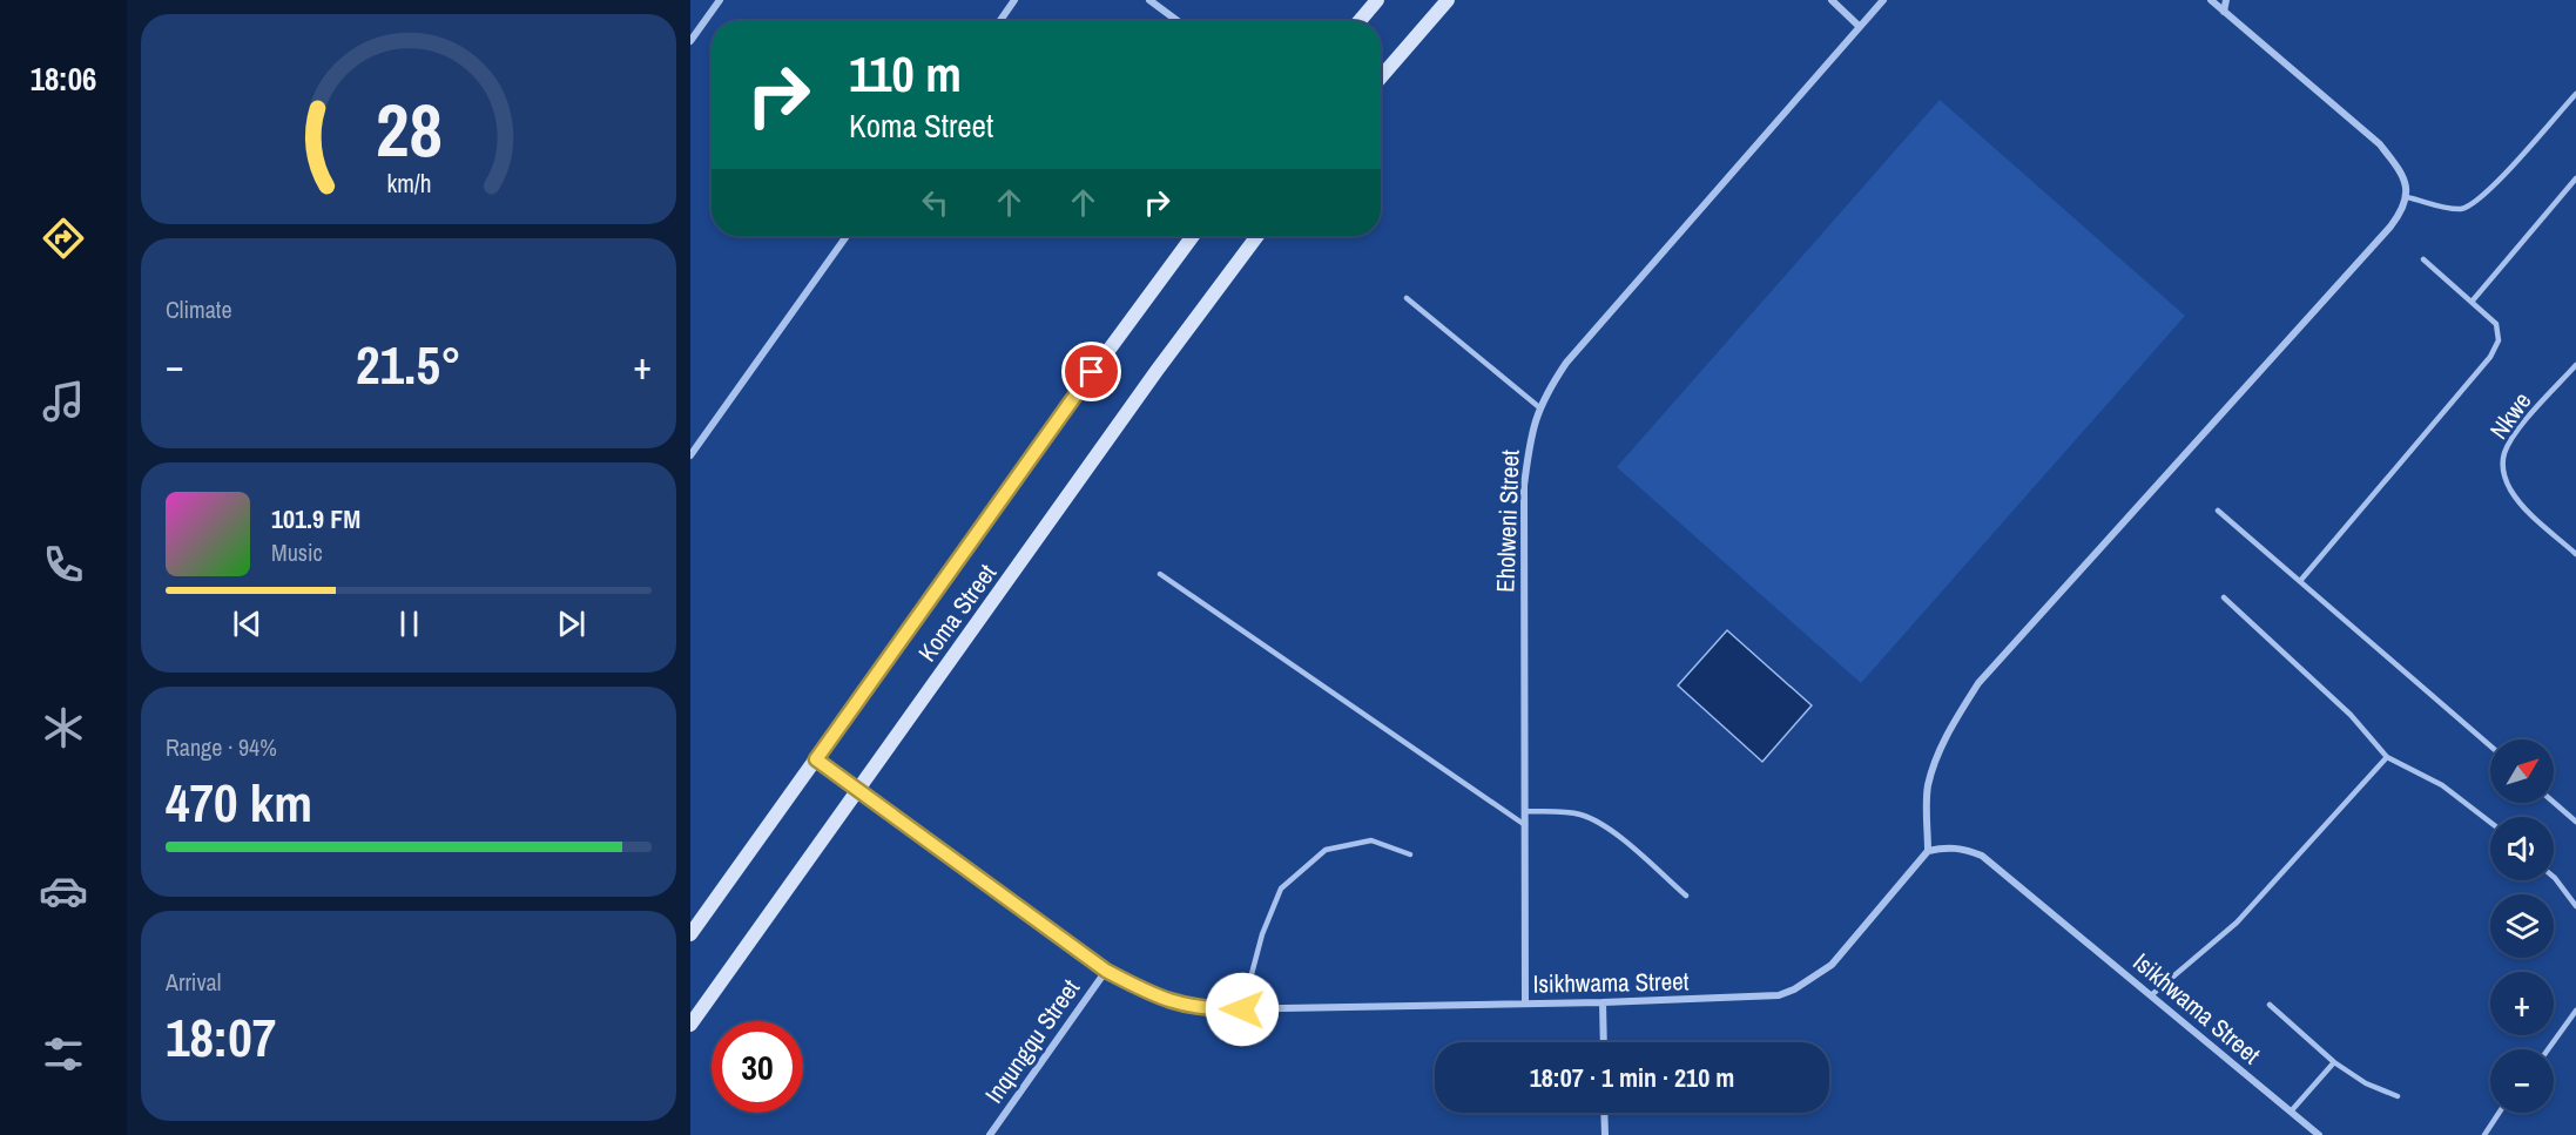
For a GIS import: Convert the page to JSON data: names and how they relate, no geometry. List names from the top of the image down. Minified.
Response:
{"streets":{"main road":["Koma Street"],"street":["Eholweni Street","Isikhwama Street","Inqungqu Street"],"lane":["Nkwe"]},"crossings":[["Eholweni Street","Isikhwama Street"],["Koma Street","Isikhwama Street"],["Isikhwama Street","Inqungqu Street"]],"north":"top right","page":{"tabs":"18:06","turn":["110 m","Koma Street"],"tile":["Climate",["Range · 94%","470 km"],["Arrival","18:07"]],"heat":["−","21.5°","+"],"song":["101.9 FM","Music"],"map_buttons":["+","−"],"limit":"30","trip":"18:07 · 1 min · 210 m","gauge":["28","km/h"]}}
